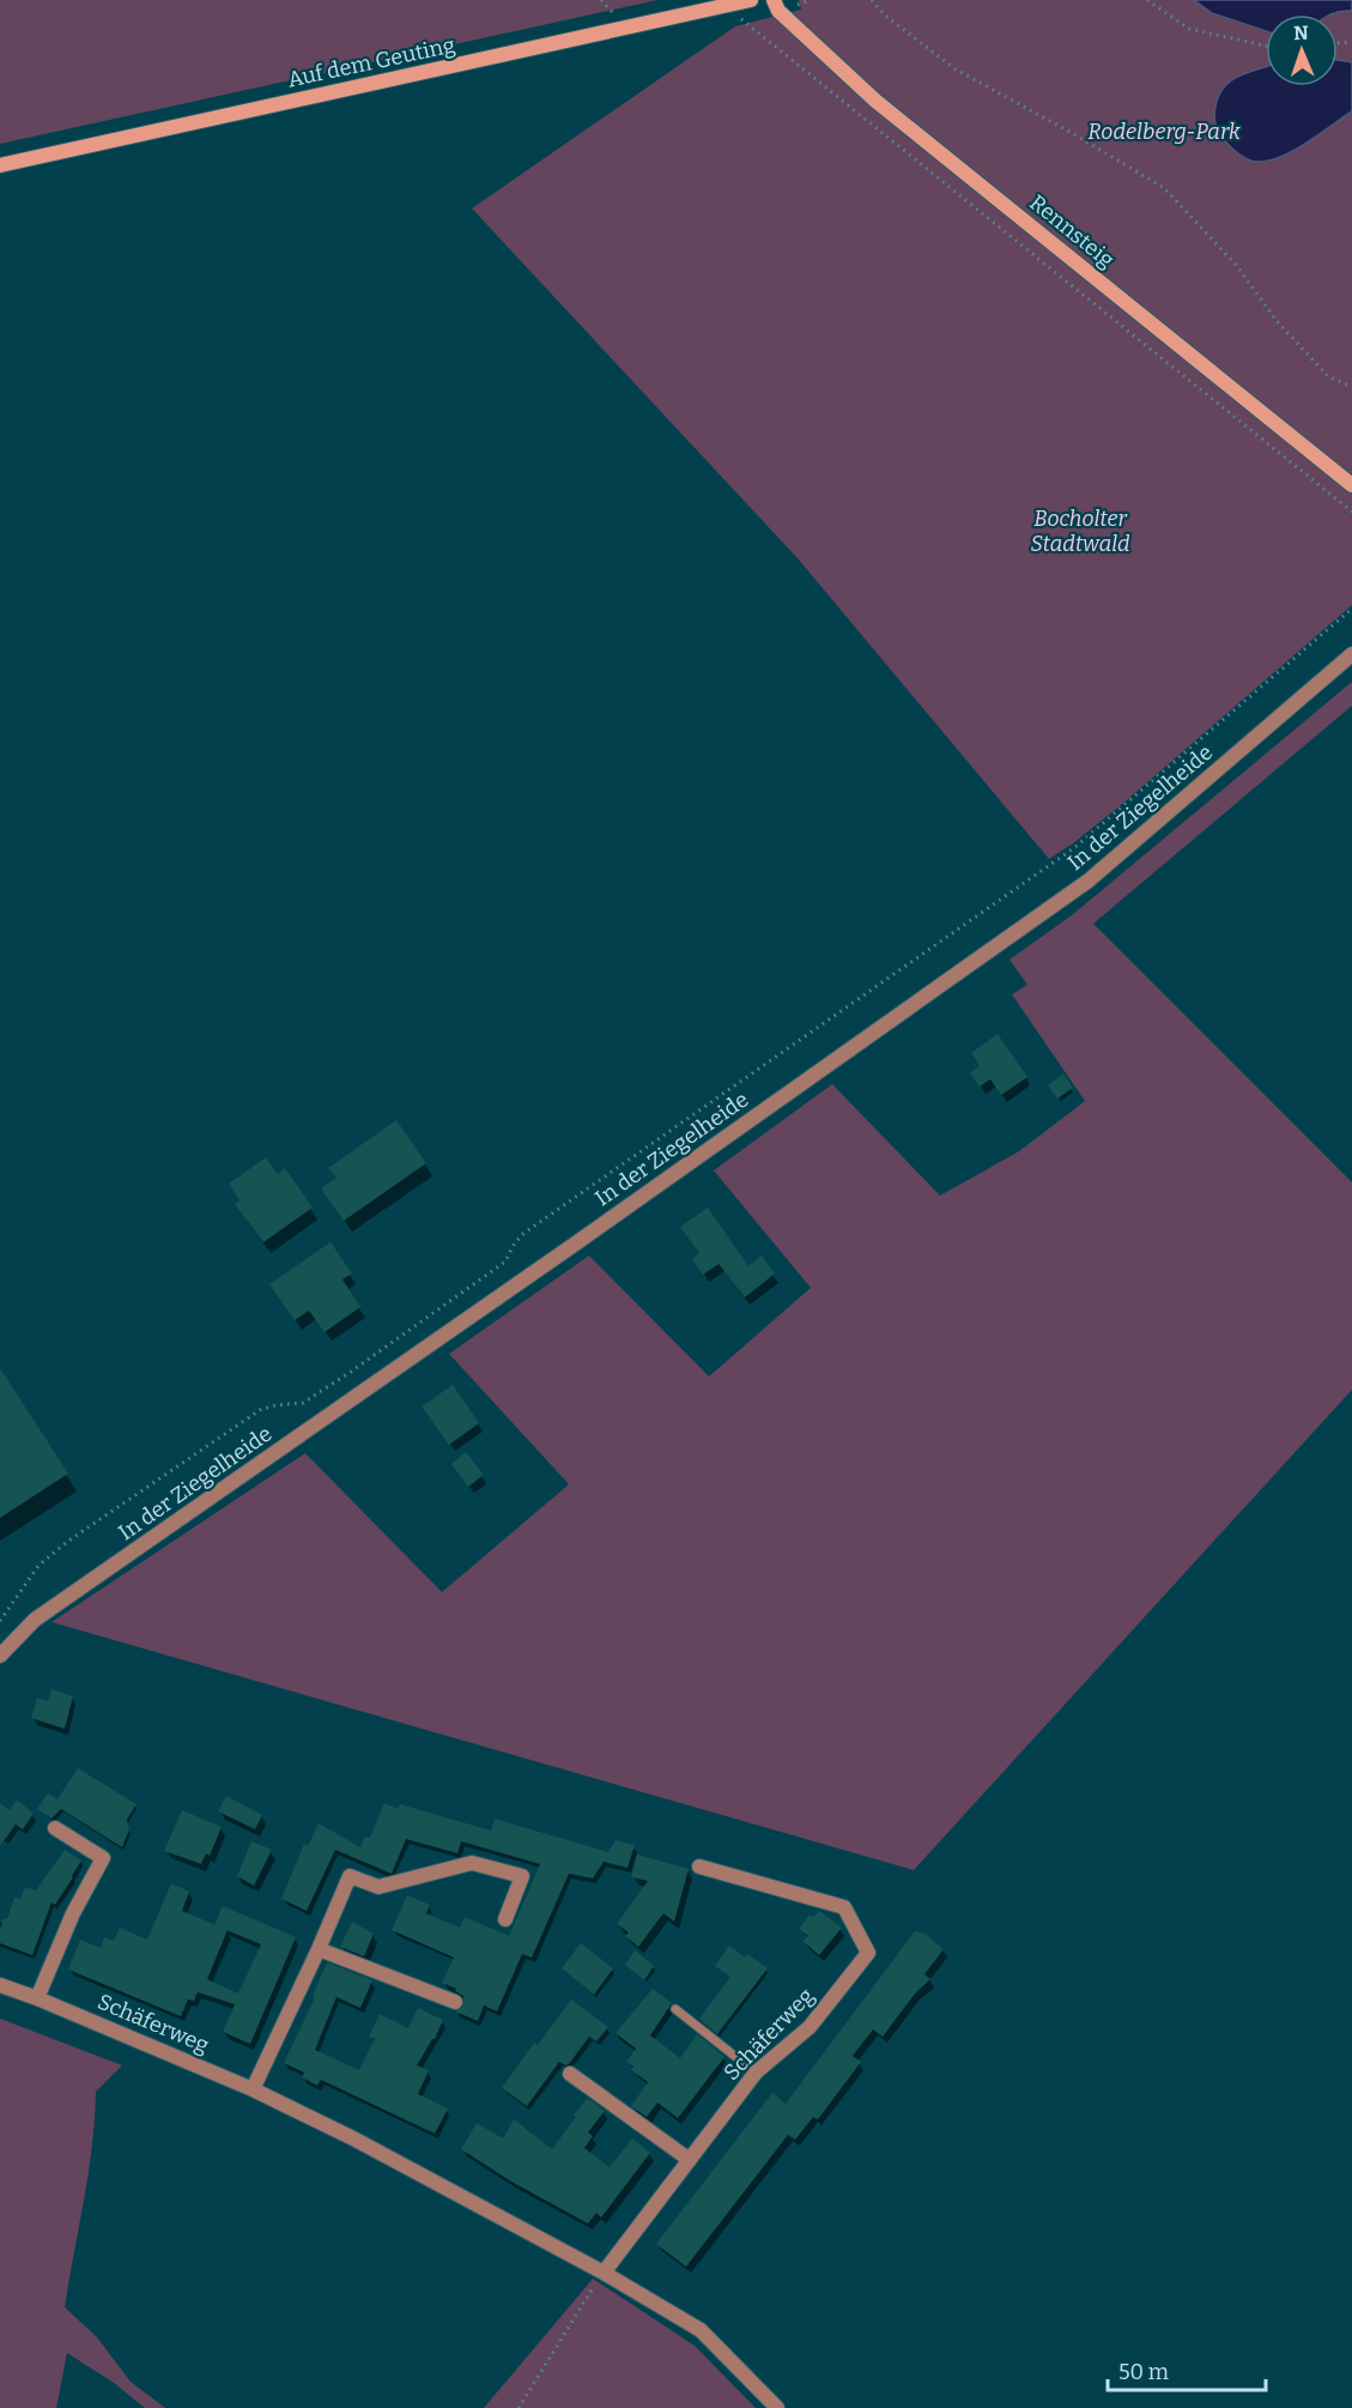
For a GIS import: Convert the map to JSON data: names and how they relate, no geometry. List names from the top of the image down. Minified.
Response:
{"streets":{"street":["Auf dem Geuting","Rennsteig","In der Ziegelheide","Schäferweg"]},"parks":["Rodelberg-Park","Bocholter Stadtwald"],"scale_bar":"50 m","north":"top"}
